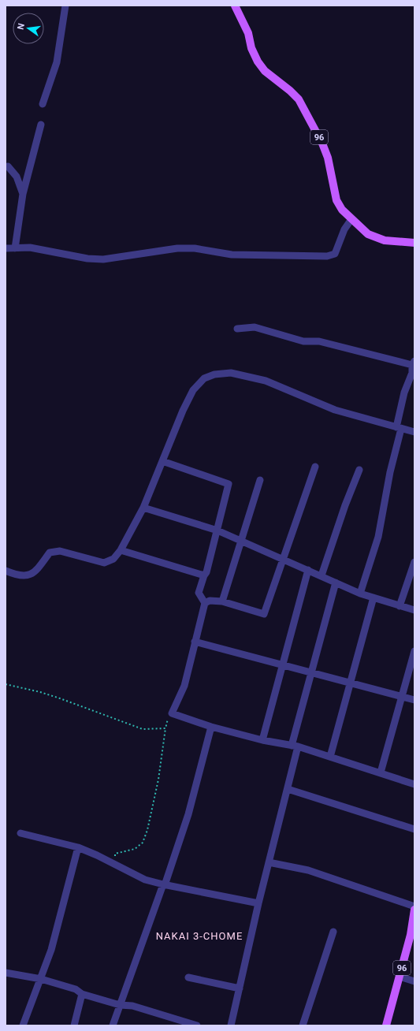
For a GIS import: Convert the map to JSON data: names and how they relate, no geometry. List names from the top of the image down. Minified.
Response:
{"streets":{"main road":["96"]},"districts":["NAKAI 3-CHOME"],"north":"left"}
